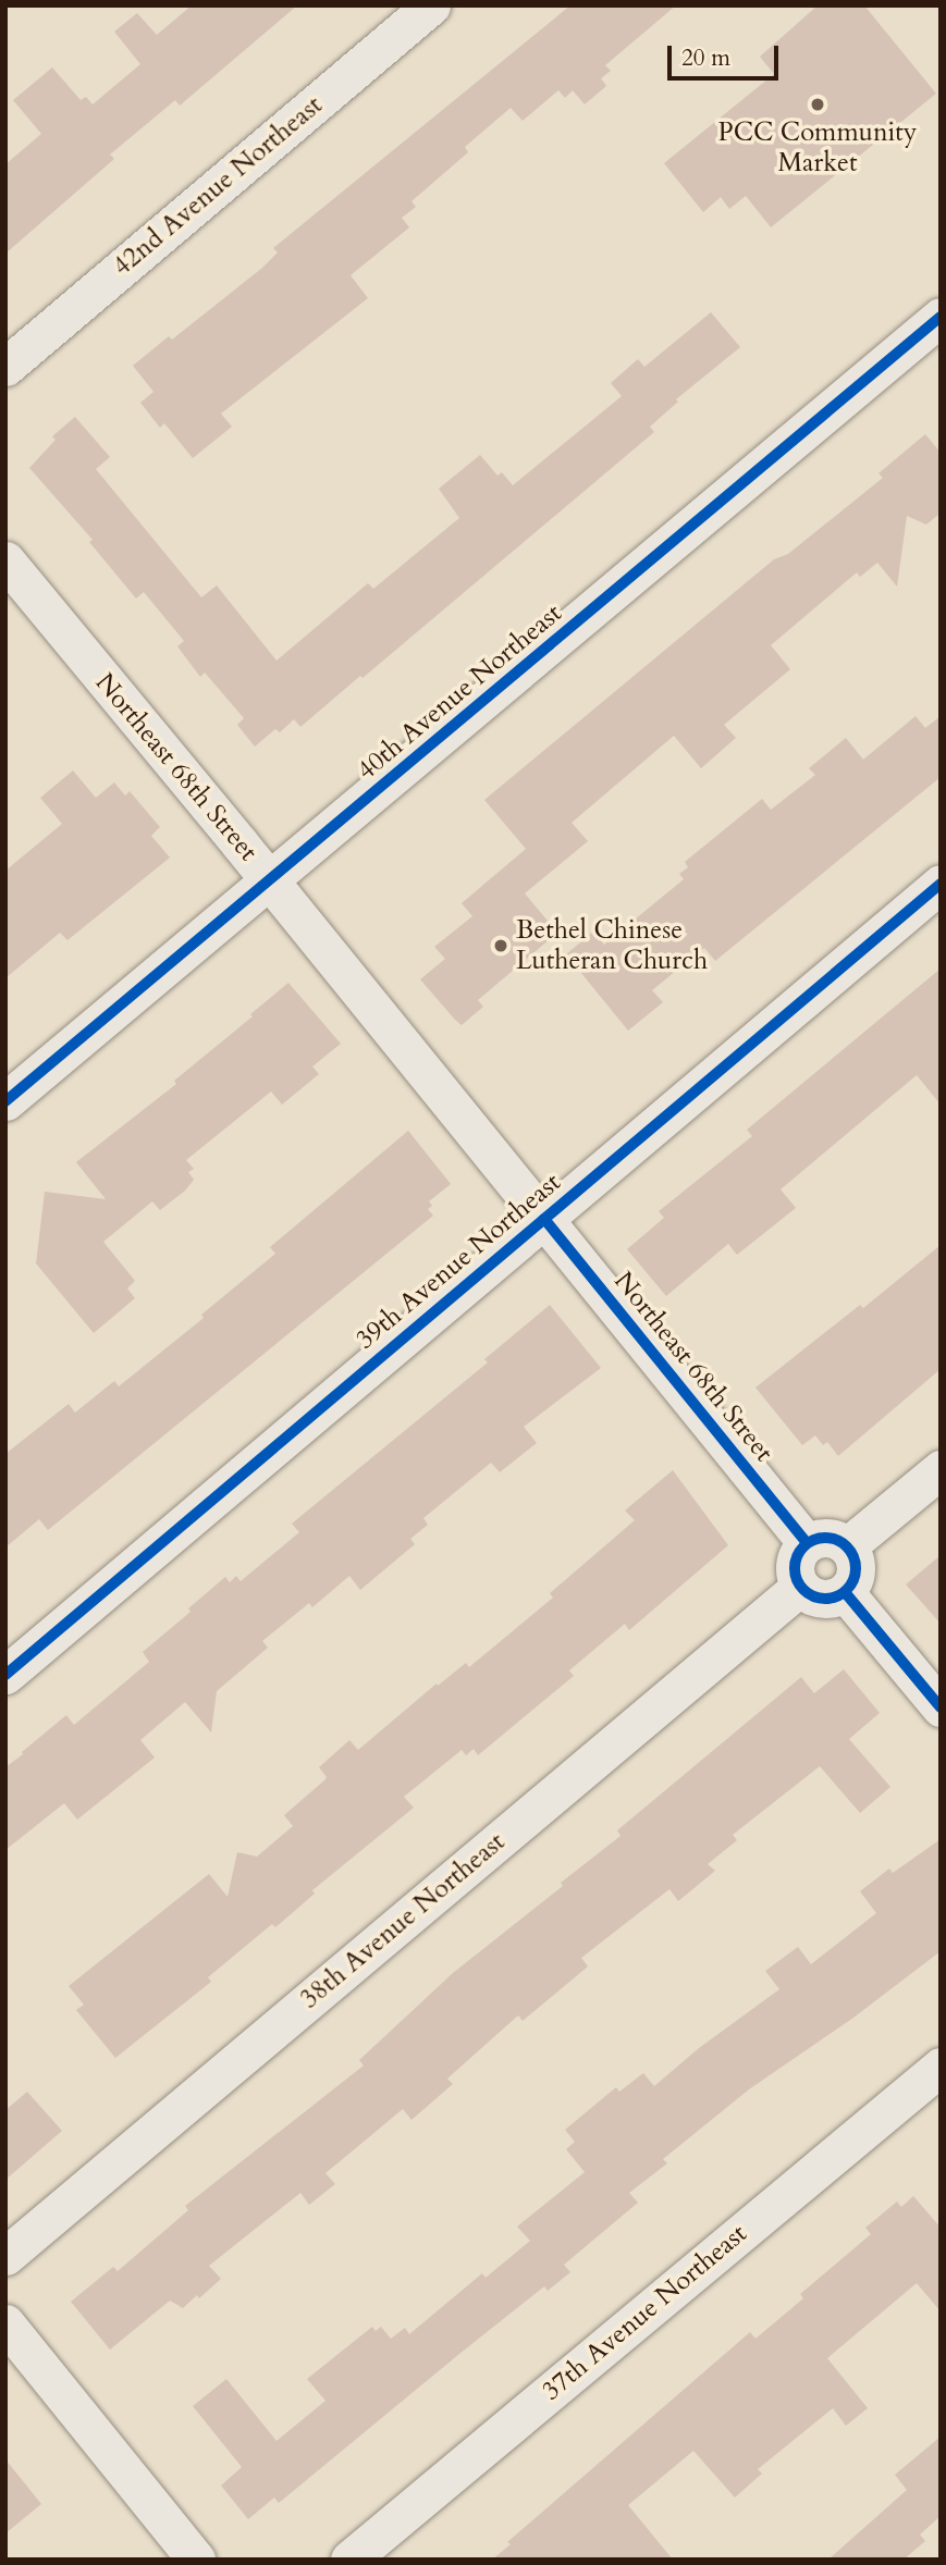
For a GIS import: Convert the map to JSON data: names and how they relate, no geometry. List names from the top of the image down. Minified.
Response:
{"streets":{"street":["42nd Avenue Northeast","40th Avenue Northeast","Northeast 68th Street","39th Avenue Northeast","38th Avenue Northeast","37th Avenue Northeast"]},"crossings":[["40th Avenue Northeast","Northeast 68th Street"],["Northeast 68th Street","39th Avenue Northeast"],["Northeast 68th Street","38th Avenue Northeast"]],"places":["PCC Community Market","Bethel Chinese Lutheran Church"],"scale_bar":"20 m"}
